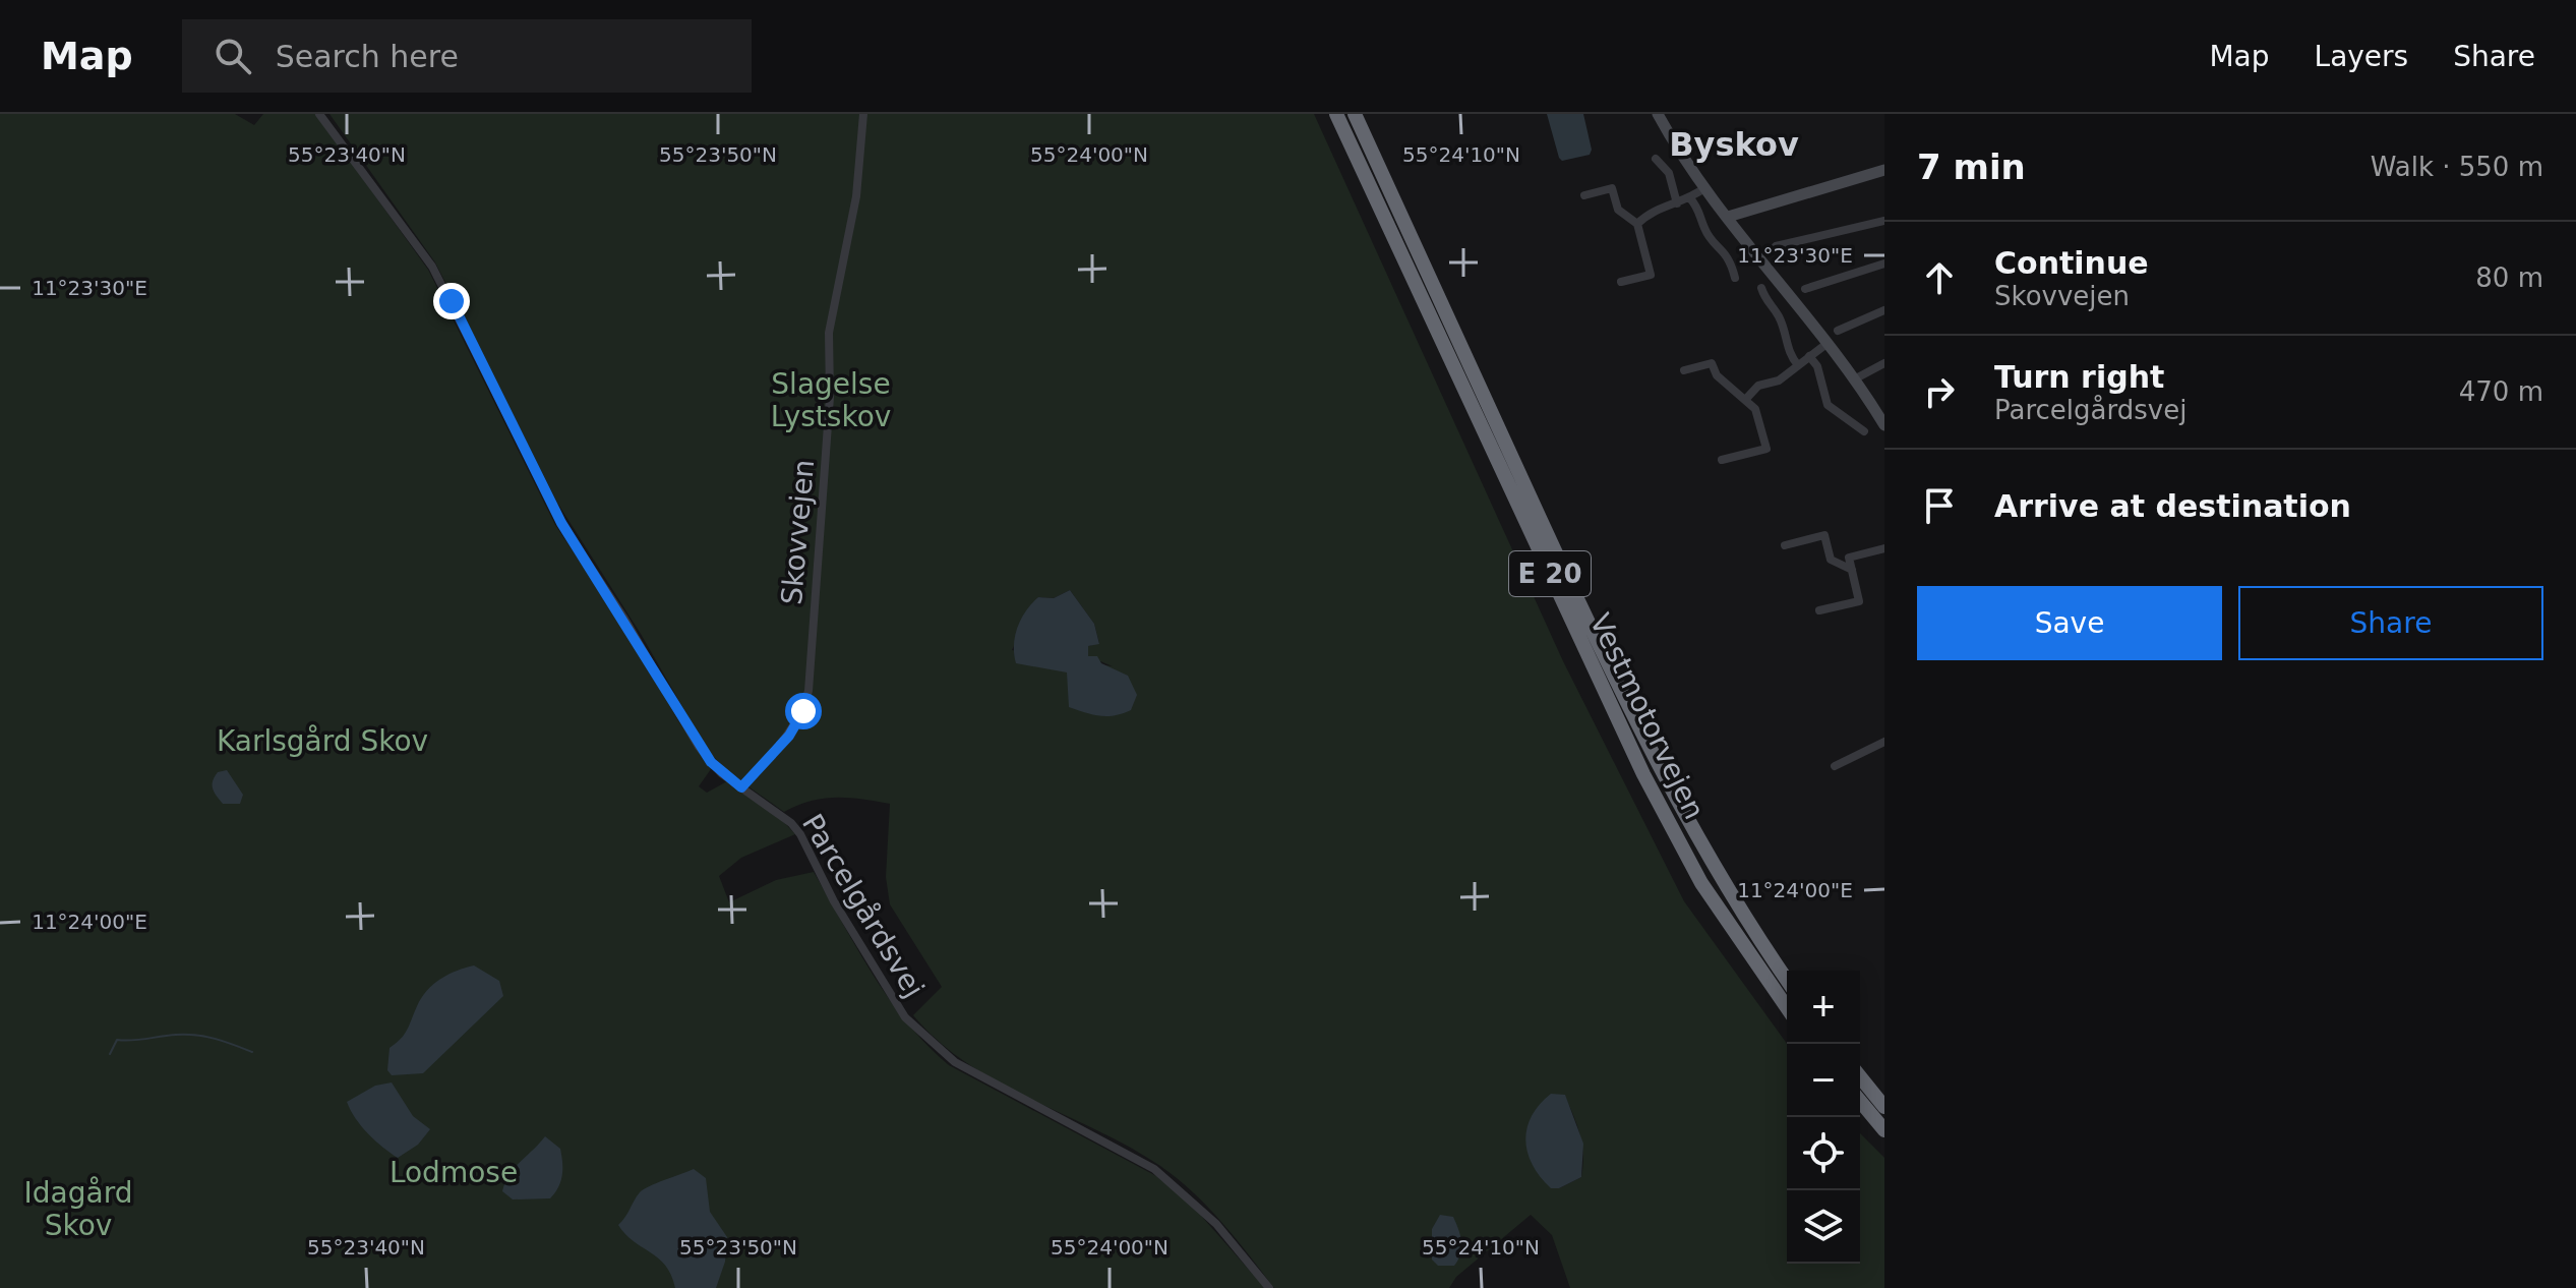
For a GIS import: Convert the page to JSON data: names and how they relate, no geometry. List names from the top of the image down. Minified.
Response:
{"streets":{"highway":["E 20","Vestmotorvejen"],"street":["Skovvejen","Parcelgårdsvej"]},"crossings":[["Skovvejen","Parcelgårdsvej"]],"districts":["Byskov"],"parks":["Slagelse Lystskov","Karlsgård Skov","Lodmose","Idagård Skov"],"page":{"header":"Map","search":"Search here","nav":["Map","Layers","Share"],"heading":["7 min","Walk · 550 m"],"list":[["Continue","Skovvejen","80 m"],["Turn right","Parcelgårdsvej","470 m"],"Arrive at destination"],"buttons":["Save","Share"],"map_buttons":["+","−"]},"coordinates":["55°23'40\"N","55°23'50\"N","55°24'00\"N","55°24'10\"N","11°23'30\"E","11°24'00\"E"]}
